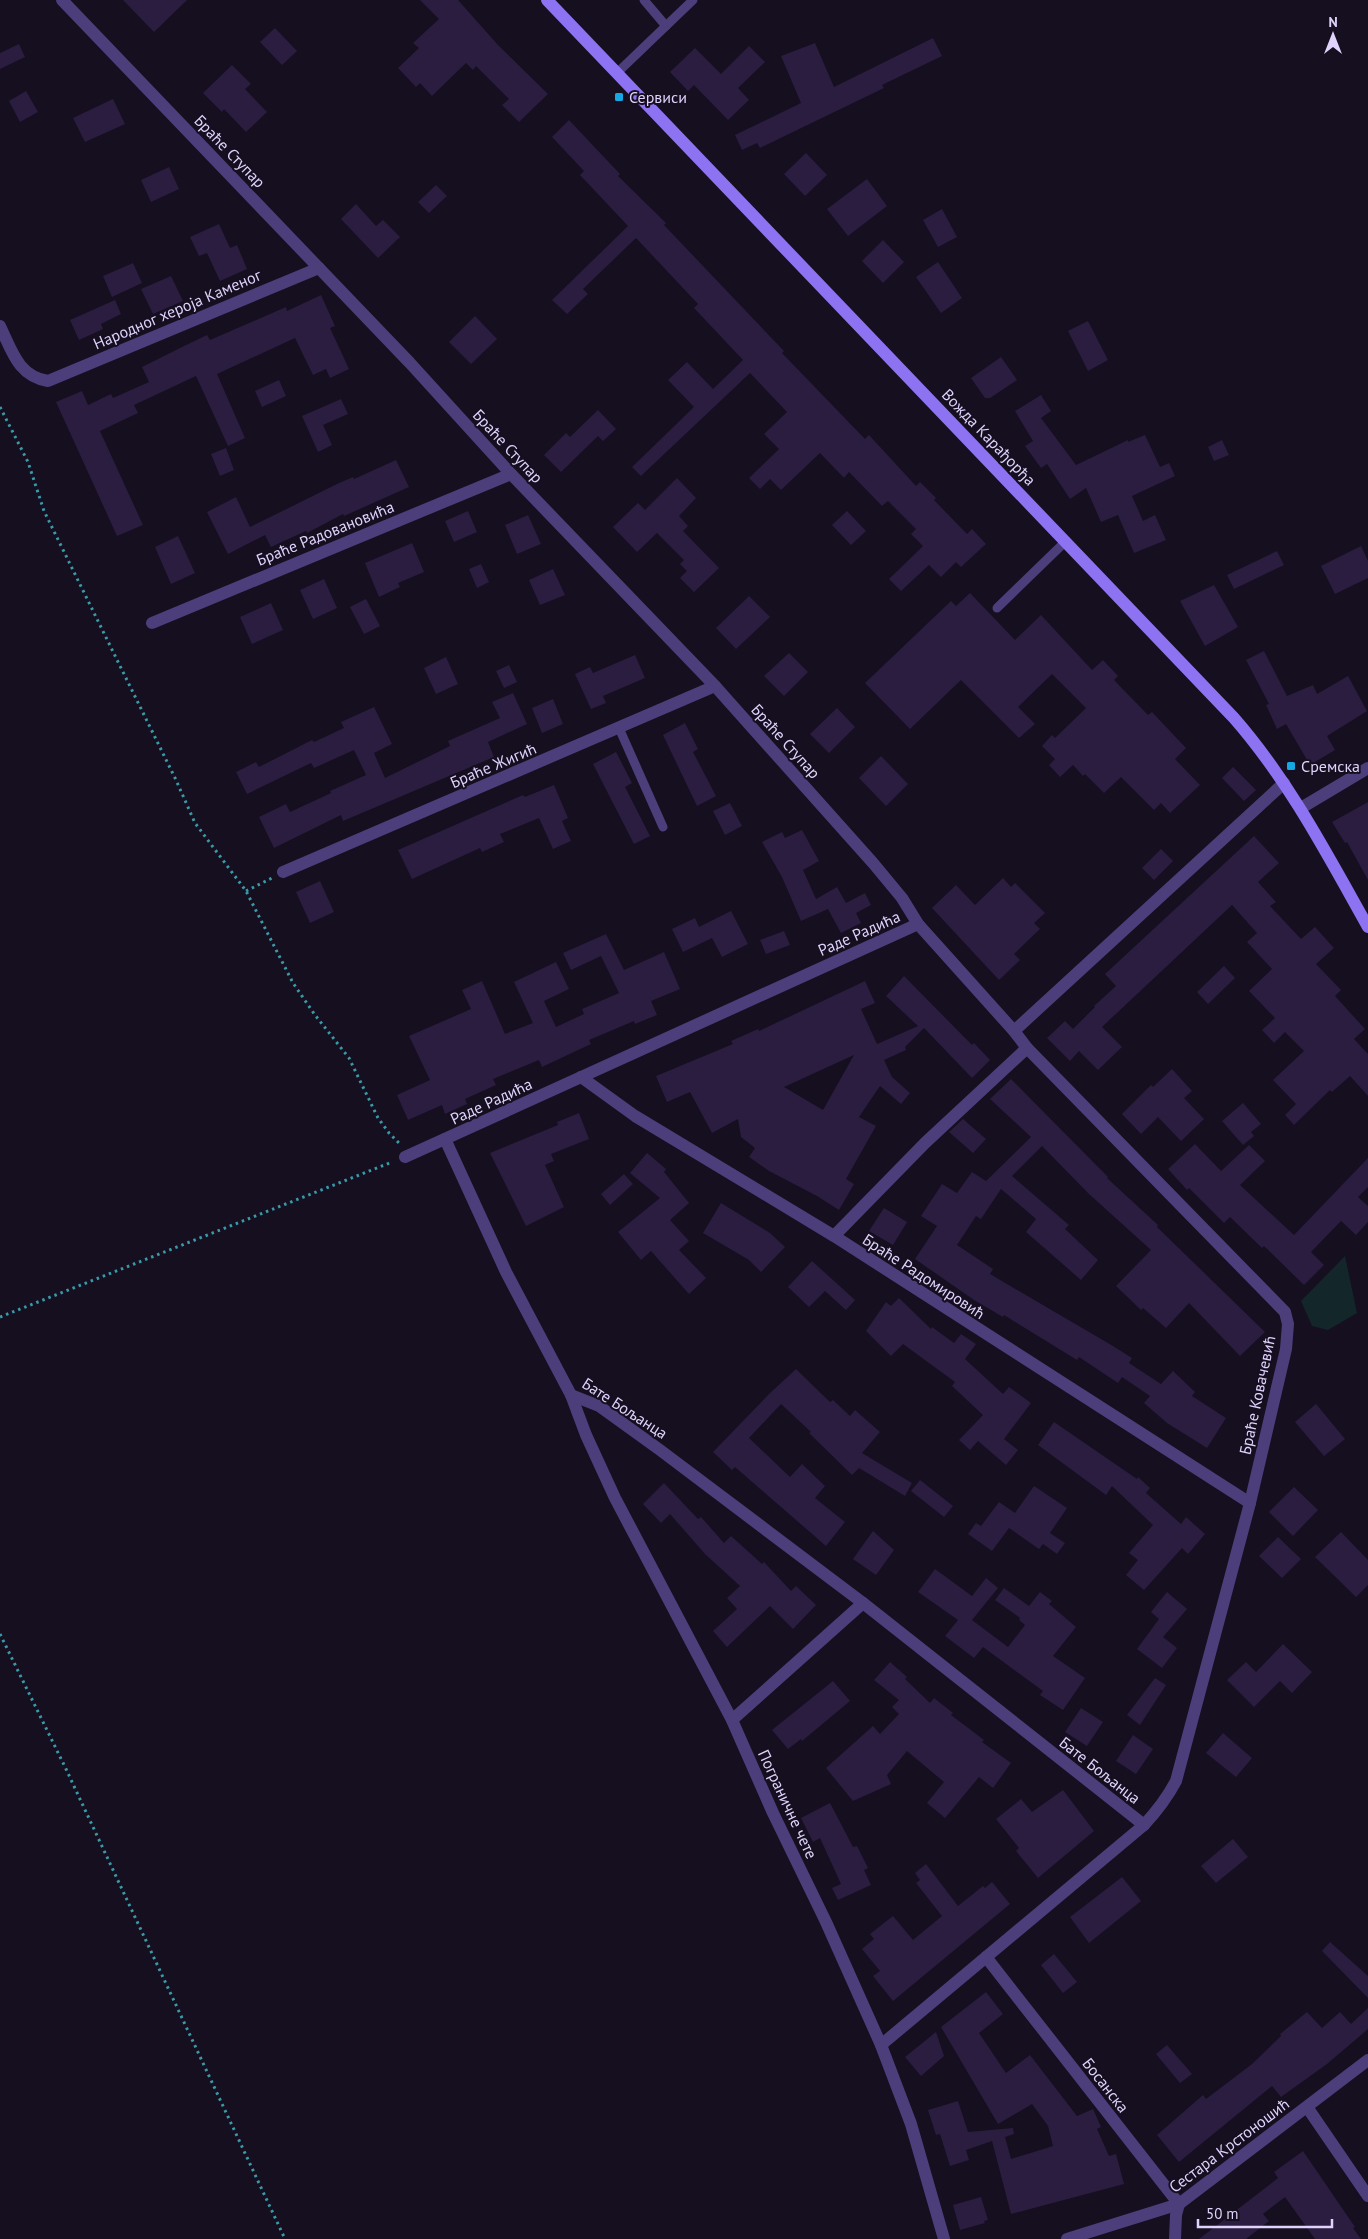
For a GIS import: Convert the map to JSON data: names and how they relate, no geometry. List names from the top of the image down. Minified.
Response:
{"streets":{"main road":["Вожда Карађорђа"],"street":["Браће Ступар","Народног хероја Каменог","Браће Радовановића","Браће Жигић","Раде Радића","Браће Радомировић","Браће Ковачевић","Бате Бољанца","Пограничне чете","Босанска","Сестара Крстоношић"]},"crossings":[["Браће Ступар","Народног хероја Каменог"],["Браће Ступар","Браће Радовановића"],["Браће Ступар","Браће Жигић"],["Браће Ступар","Раде Радића"],["Раде Радића","Браће Радомировић"],["Раде Радића","Браће Ковачевић"],["Раде Радића","Бате Бољанца"],["Браће Радомировић","Браће Ковачевић"],["Браће Ковачевић","Бате Бољанца"],["Бате Бољанца","Пограничне чете"],["Бате Бољанца","Босанска"],["Босанска","Сестара Крстоношић"]],"places":{"transit":["Сервиси","Сремска"]},"scale_bar":"50 m","north":"top"}
